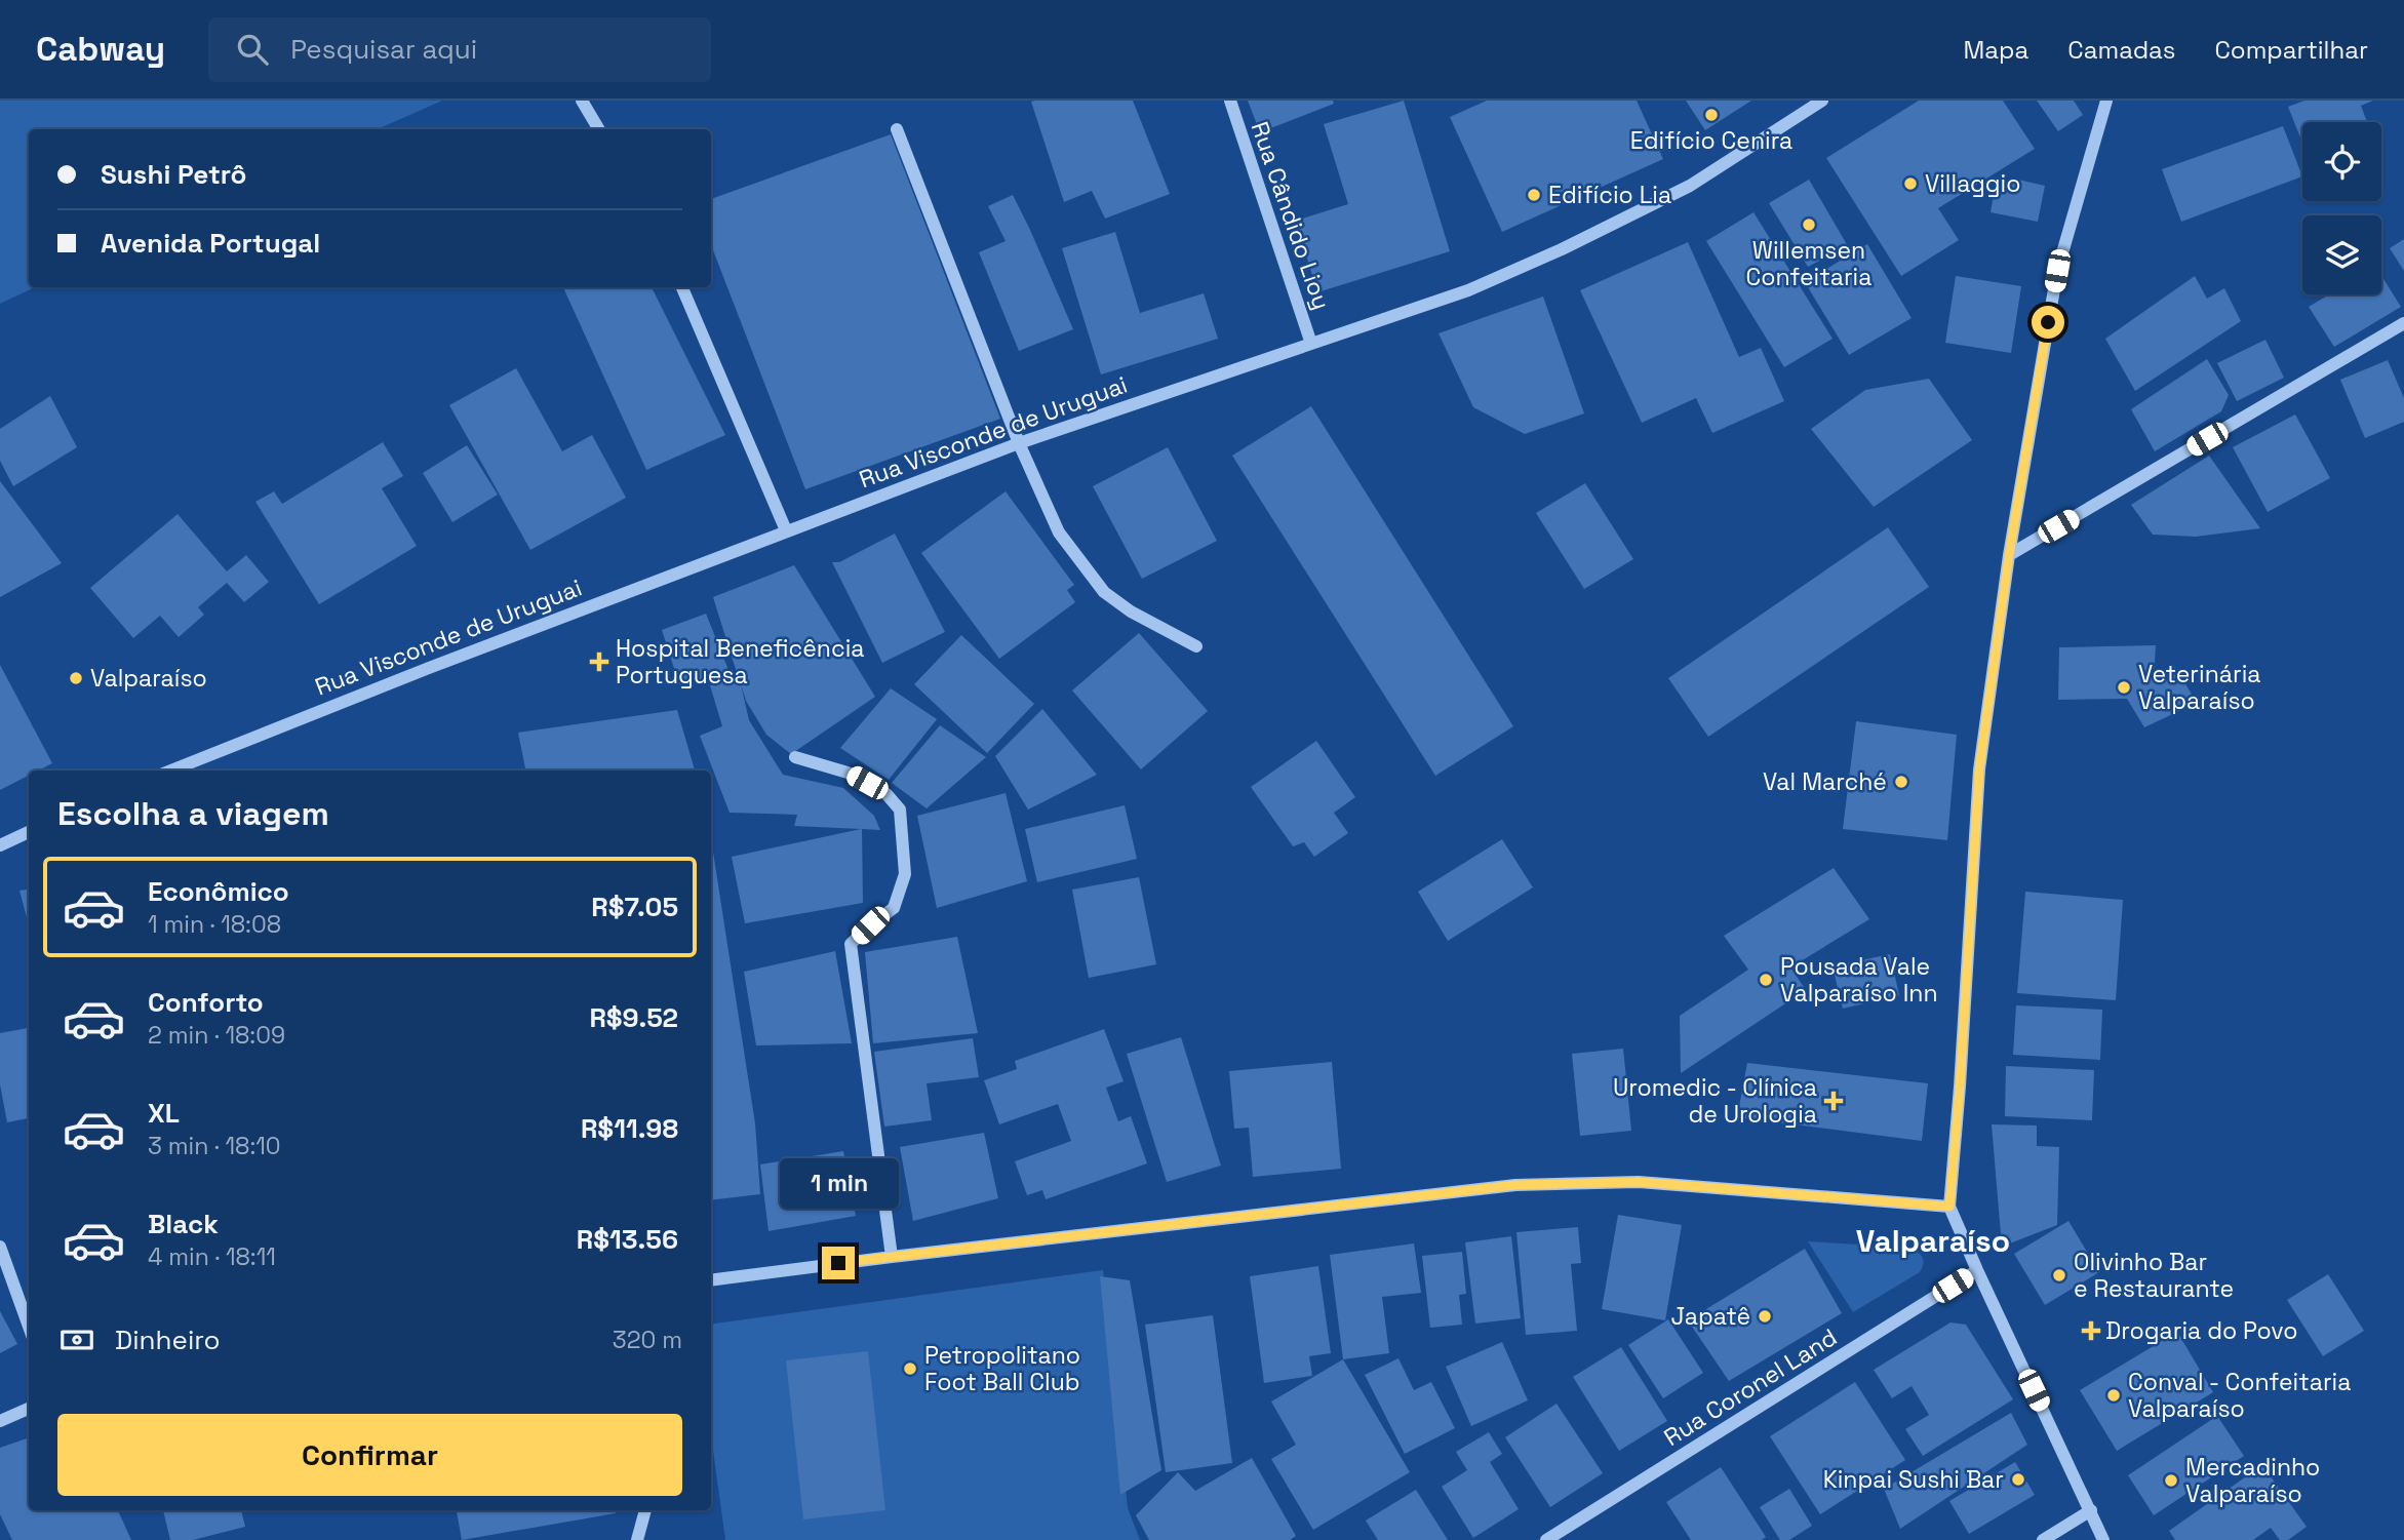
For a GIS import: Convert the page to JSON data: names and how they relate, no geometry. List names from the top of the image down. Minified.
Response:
{"streets":{"street":["Rua Cândido Lioy","Rua Visconde de Uruguai","Rua Coronel Land"]},"crossings":[["Rua Cândido Lioy","Rua Visconde de Uruguai"]],"districts":["Valparaíso"],"places":{"other":["Edifício Cenira","Villaggio","Edifício Lia","Willemsen Confeitaria","Valparaíso","Veterinária Valparaíso","Val Marché","Pousada Vale Valparaíso Inn","Olivinho Bar e Restaurante","Japatê","Petropolitano Foot Ball Club","Conval - Confeitaria Valparaíso","Kinpai Sushi Bar","Mercadinho Valparaíso"],"health":["Hospital Beneficência Portuguesa","Uromedic - Clínica de Urologia","Drogaria do Povo"]},"page":{"header":"Cabway","search":"Pesquisar aqui","nav":["Mapa","Camadas","Compartilhar"],"banner":["Sushi Petrô","Avenida Portugal"],"heading":"Escolha a viagem","list":[{"name":"Econômico","note":"1 min · 18:08","value":"R$7.05"},{"name":"Conforto","note":"2 min · 18:09","value":"R$9.52"},{"name":"XL","note":"3 min · 18:10","value":"R$11.98"},{"name":"Black","note":"4 min · 18:11","value":"R$13.56"}],"bubble":"1 min","pay":["Dinheiro","320 m"],"buttons":"Confirmar"}}
